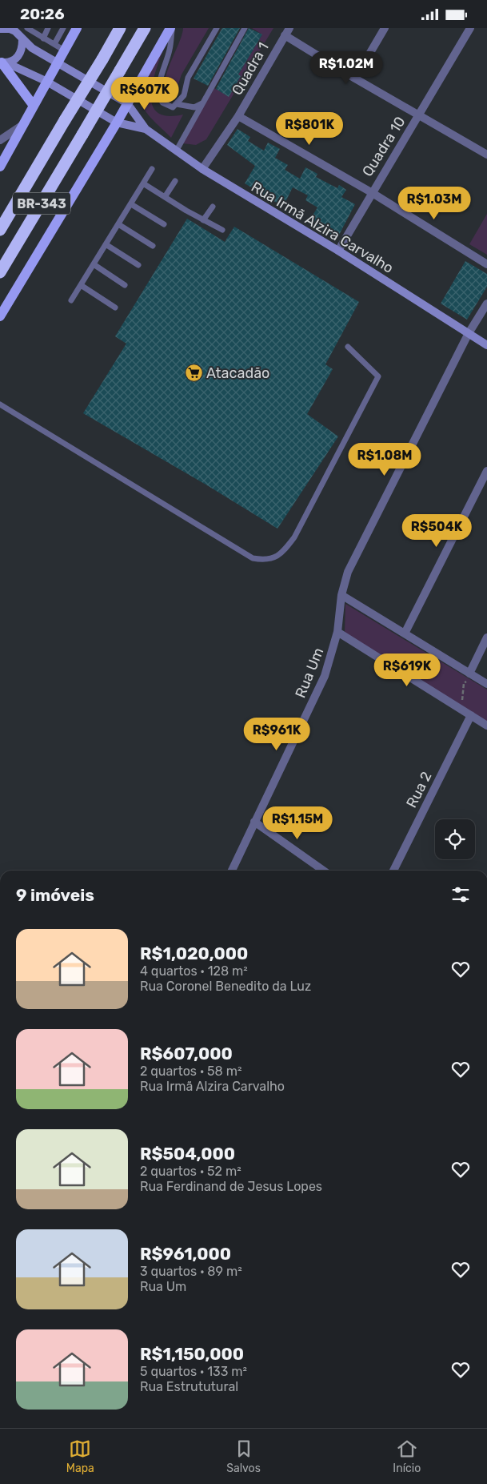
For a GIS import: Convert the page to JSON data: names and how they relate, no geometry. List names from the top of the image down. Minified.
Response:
{"streets":{"highway":["BR-343"],"street":["Quadra 1","Quadra 10","Rua Irmã Alzira Carvalho","Rua Um","Rua 2"]},"crossings":[["Quadra 1","Rua Irmã Alzira Carvalho"],["Quadra 10","Rua Irmã Alzira Carvalho"],["Rua Irmã Alzira Carvalho","Rua Um"]],"places":{"supermarket":["Atacadão"]},"page":{"status":"20:26","price":["R$1.02M","R$607K","R$801K","R$1.03M","R$1.08M","R$504K","R$619K","R$961K","R$1.15M"],"heading":"9 imóveis","list":[{"name":"R$1,020,000","note":"4 quartos · 128 m² · Rua Coronel Benedito da Luz"},{"name":"R$607,000","note":"2 quartos · 58 m² · Rua Irmã Alzira Carvalho"},{"name":"R$504,000","note":"2 quartos · 52 m² · Rua Ferdinand de Jesus Lopes"},{"name":"R$961,000","note":"3 quartos · 89 m² · Rua Um"},{"name":"R$1,150,000","note":"5 quartos · 133 m² · Rua Estrututural"}],"tabs":["Mapa","Salvos","Início"]}}
